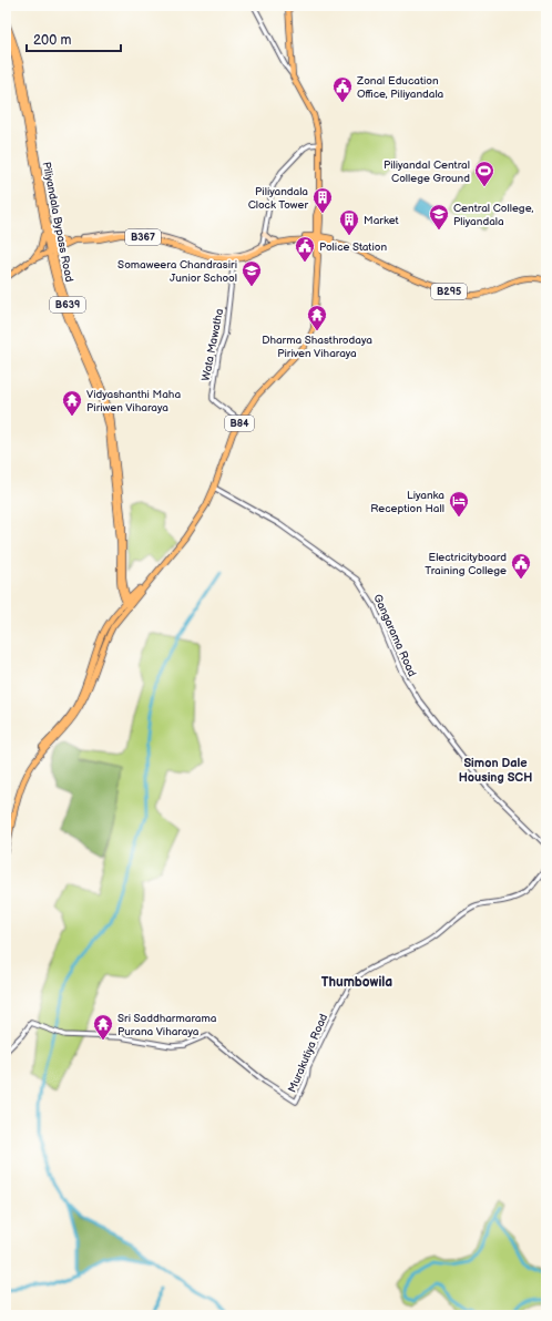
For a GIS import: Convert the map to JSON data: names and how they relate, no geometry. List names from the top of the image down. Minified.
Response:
{"streets":{"main road":["Piliyandala Bypass Road","B367","B295","B639","B84"],"street":["Wata Mawatha","Gangarama Road","Murakutiya Road"]},"crossings":[["Piliyandala Bypass Road","B367"],["Piliyandala Bypass Road","B84"],["B367","B295"],["B367","Wata Mawatha"],["B367","B84"],["B295","B84"],["Wata Mawatha","B84"],["B84","Gangarama Road"]],"districts":["Simon Dale Housing SCH","Thumbowila"],"places":{"public building":["Zonal Education Office, Piliyandala","Police Station","Electricityboard Training College"],"sports":["Piliyandal Central College Ground"],"building":["Piliyandala Clock Tower","Market"],"school or university":["Central College, Pliyandala","Somaweera Chandrasiri Junior School"],"temple":["Dharma Shasthrodaya Piriven Viharaya","Vidyashanthi Maha Piriwen Viharaya","Sri Saddharmarama Purana Viharaya"],"hotel":["Liyanka Reception Hall"]},"scale_bar":"200 m"}
